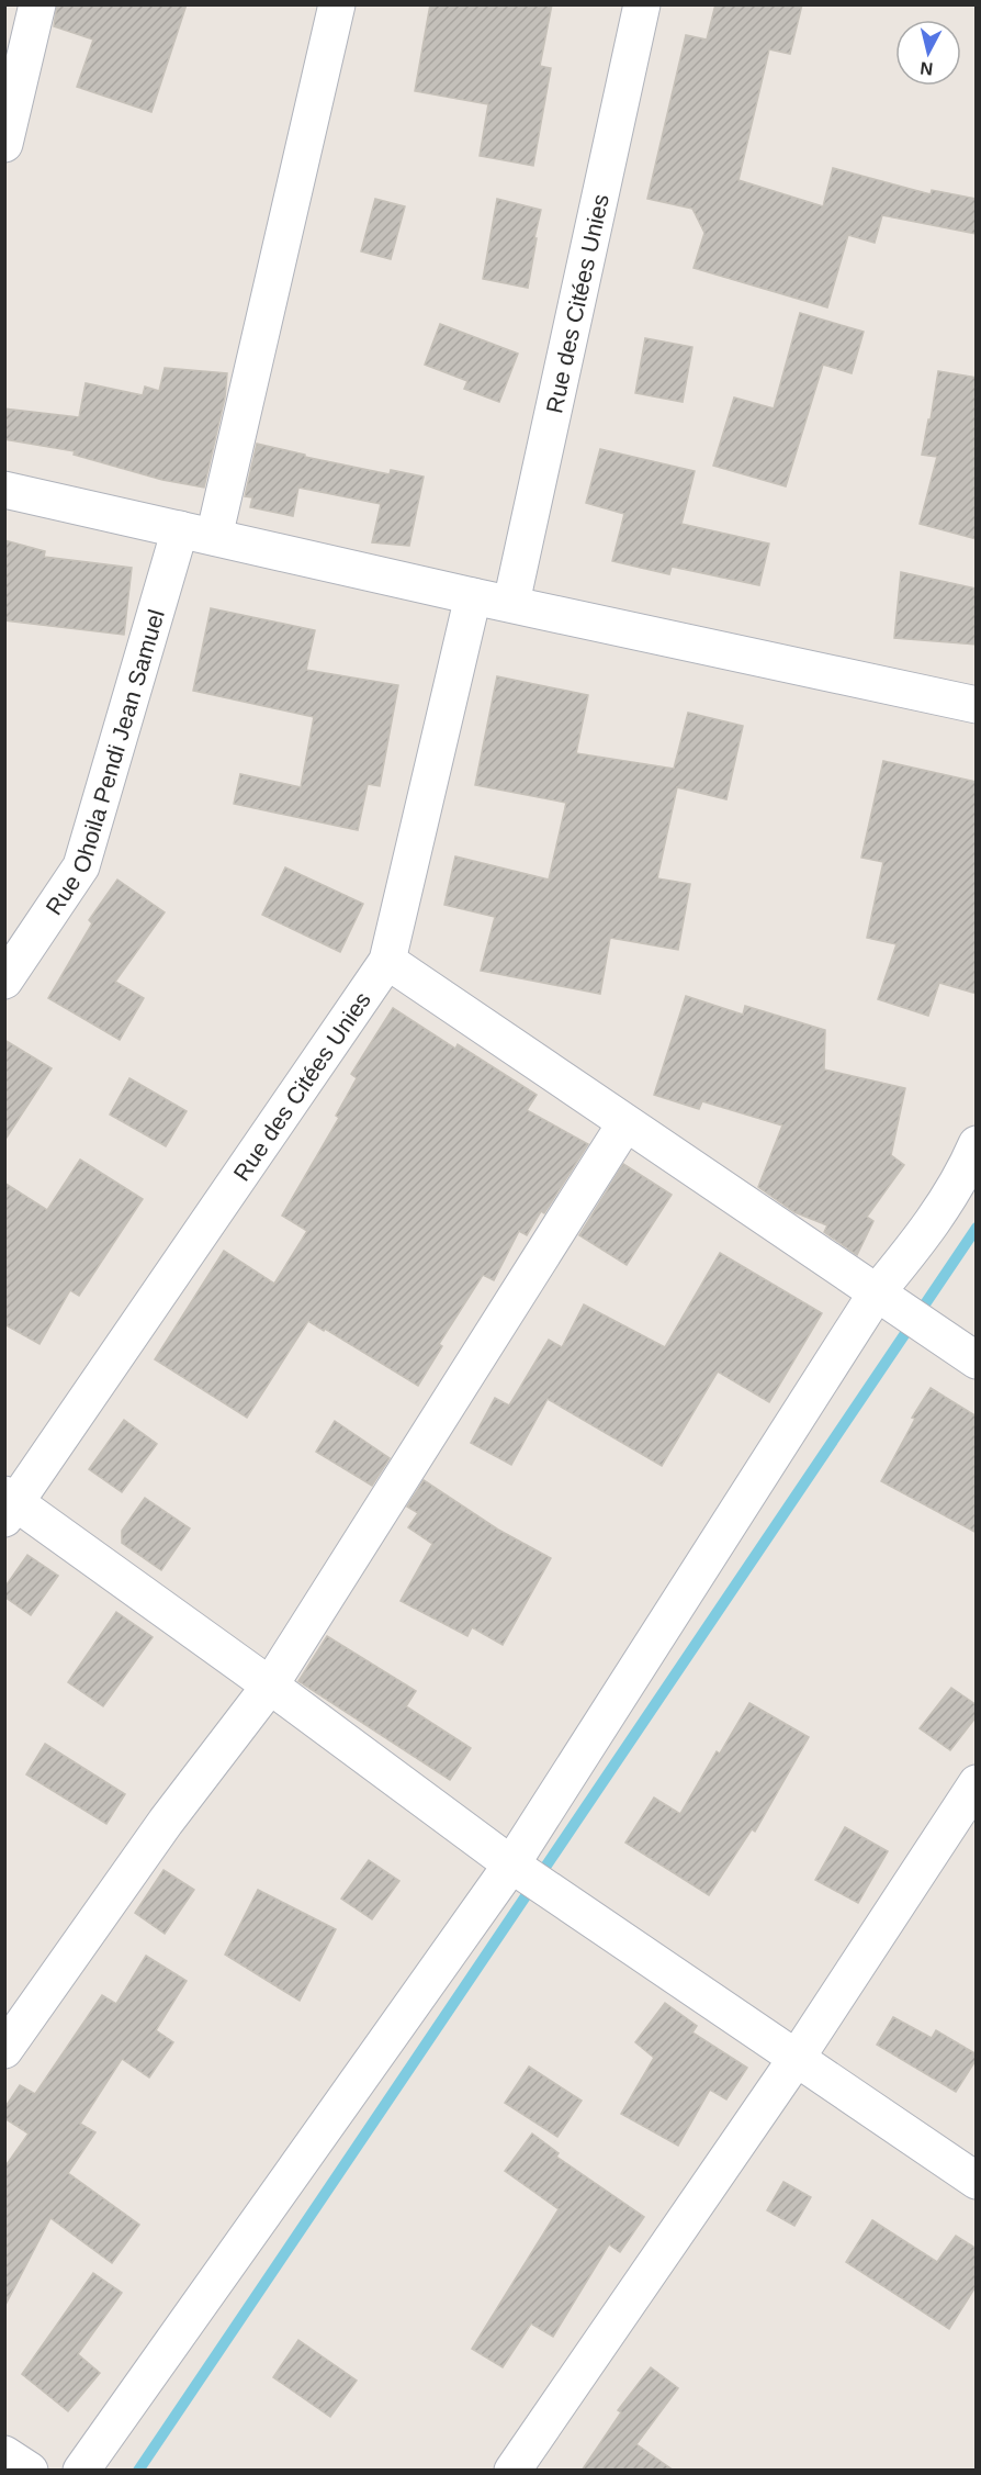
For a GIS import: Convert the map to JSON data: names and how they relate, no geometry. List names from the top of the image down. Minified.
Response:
{"streets":{"street":["Rue des Citées Unies","Rue Ohoila Pendi Jean Samuel"]},"north":"bottom"}
